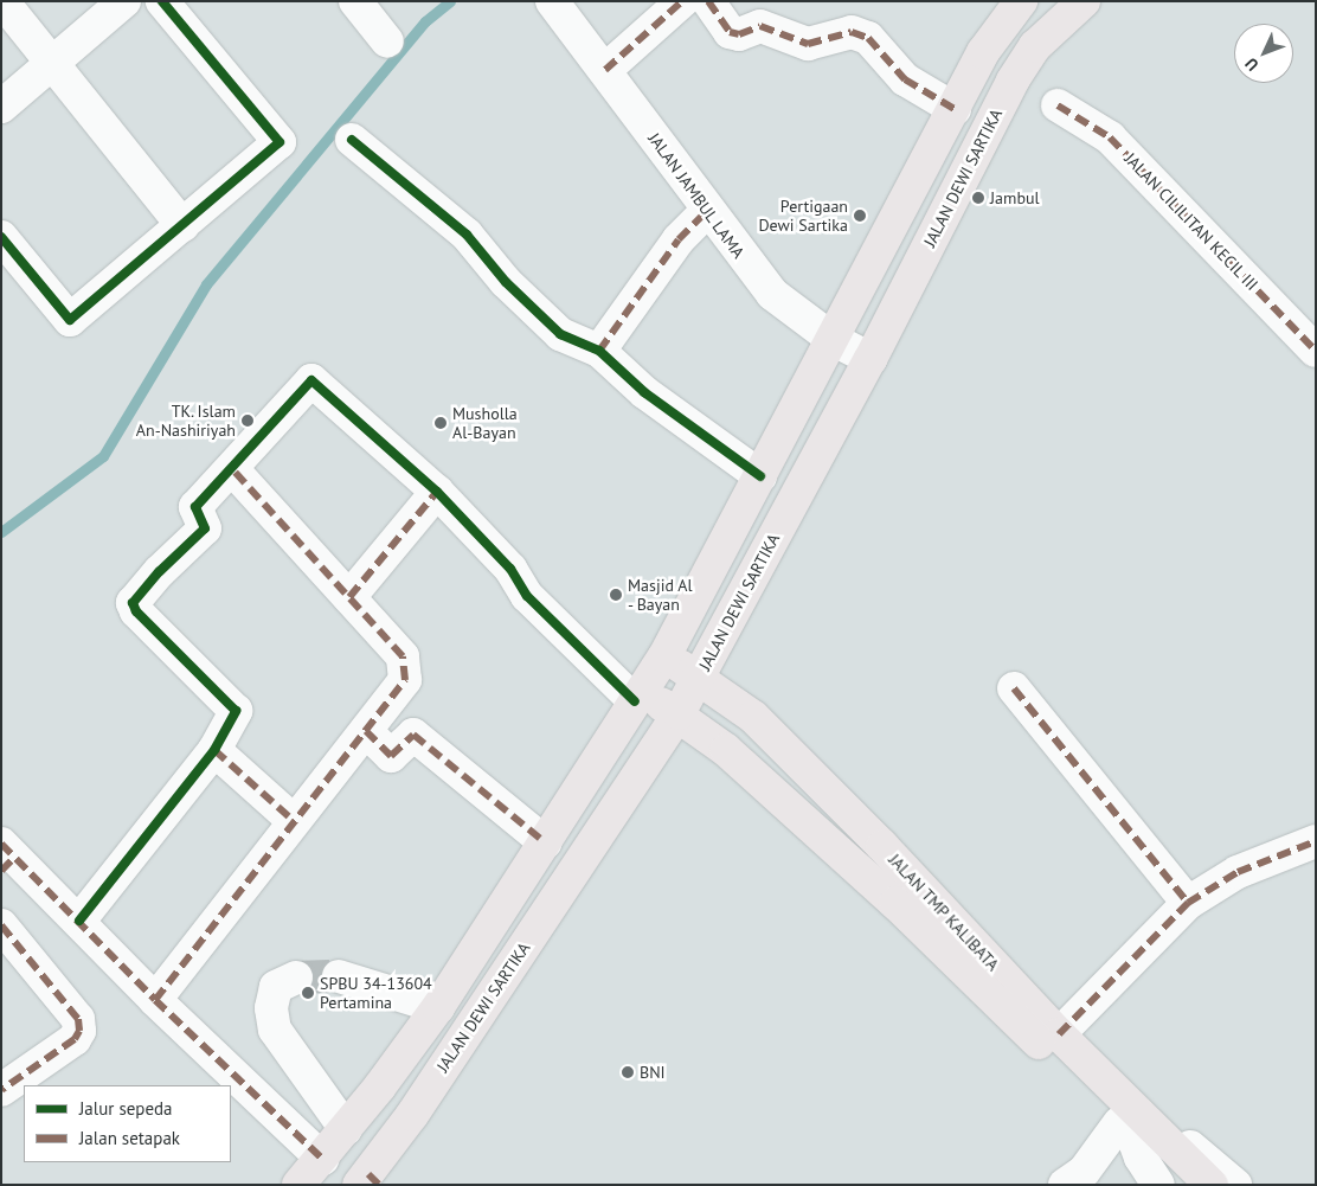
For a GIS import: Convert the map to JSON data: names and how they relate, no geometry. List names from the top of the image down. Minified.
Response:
{"streets":{"main road":["JALAN DEWI SARTIKA","JALAN TMP KALIBATA"],"street":["JALAN JAMBUL LAMA","JALAN CILILITAN KECIL III"]},"crossings":[["JALAN DEWI SARTIKA","JALAN JAMBUL LAMA"],["JALAN DEWI SARTIKA","JALAN TMP KALIBATA"]],"places":["Jambul","Pertigaan Dewi Sartika","TK. Islam An-Nashiriyah","Musholla Al-Bayan","Masjid Al - Bayan","SPBU 34-13604 Pertamina","BNI"],"legend":["Jalur sepeda","Jalan setapak"],"north":"bottom left"}
